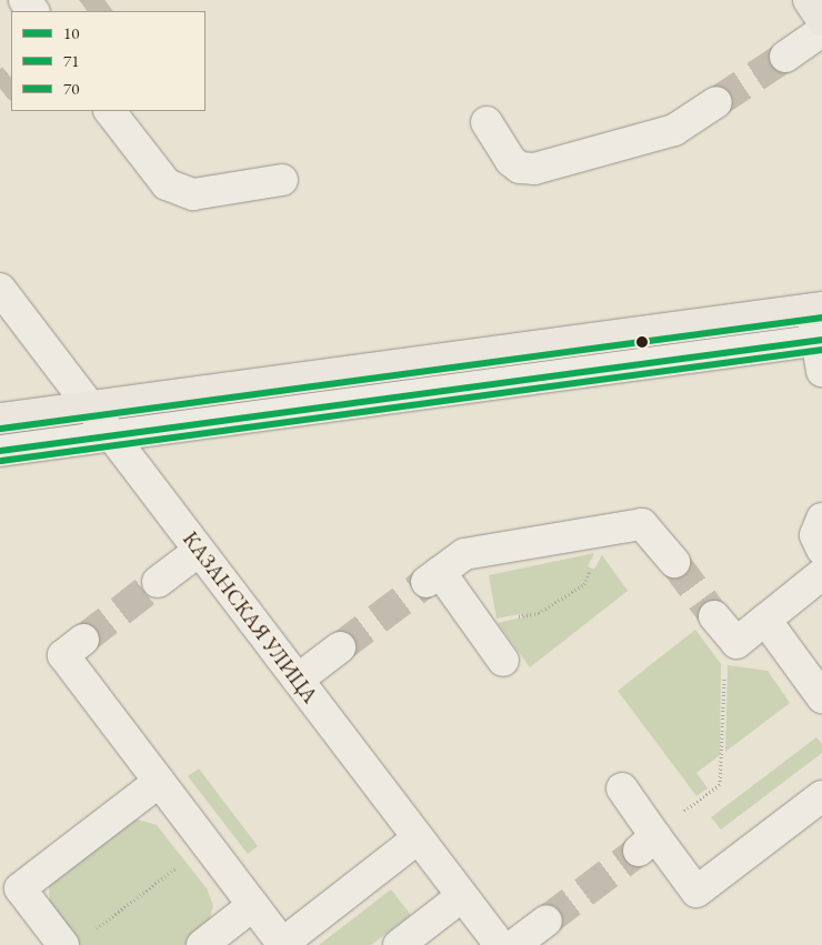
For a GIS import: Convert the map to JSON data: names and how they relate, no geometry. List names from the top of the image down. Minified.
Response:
{"streets":{"street":["КАЗАНСКАЯ УЛИЦА"]},"lines":["transit line 70","transit line 10","transit line 71"],"legend":["10","71","70"]}
